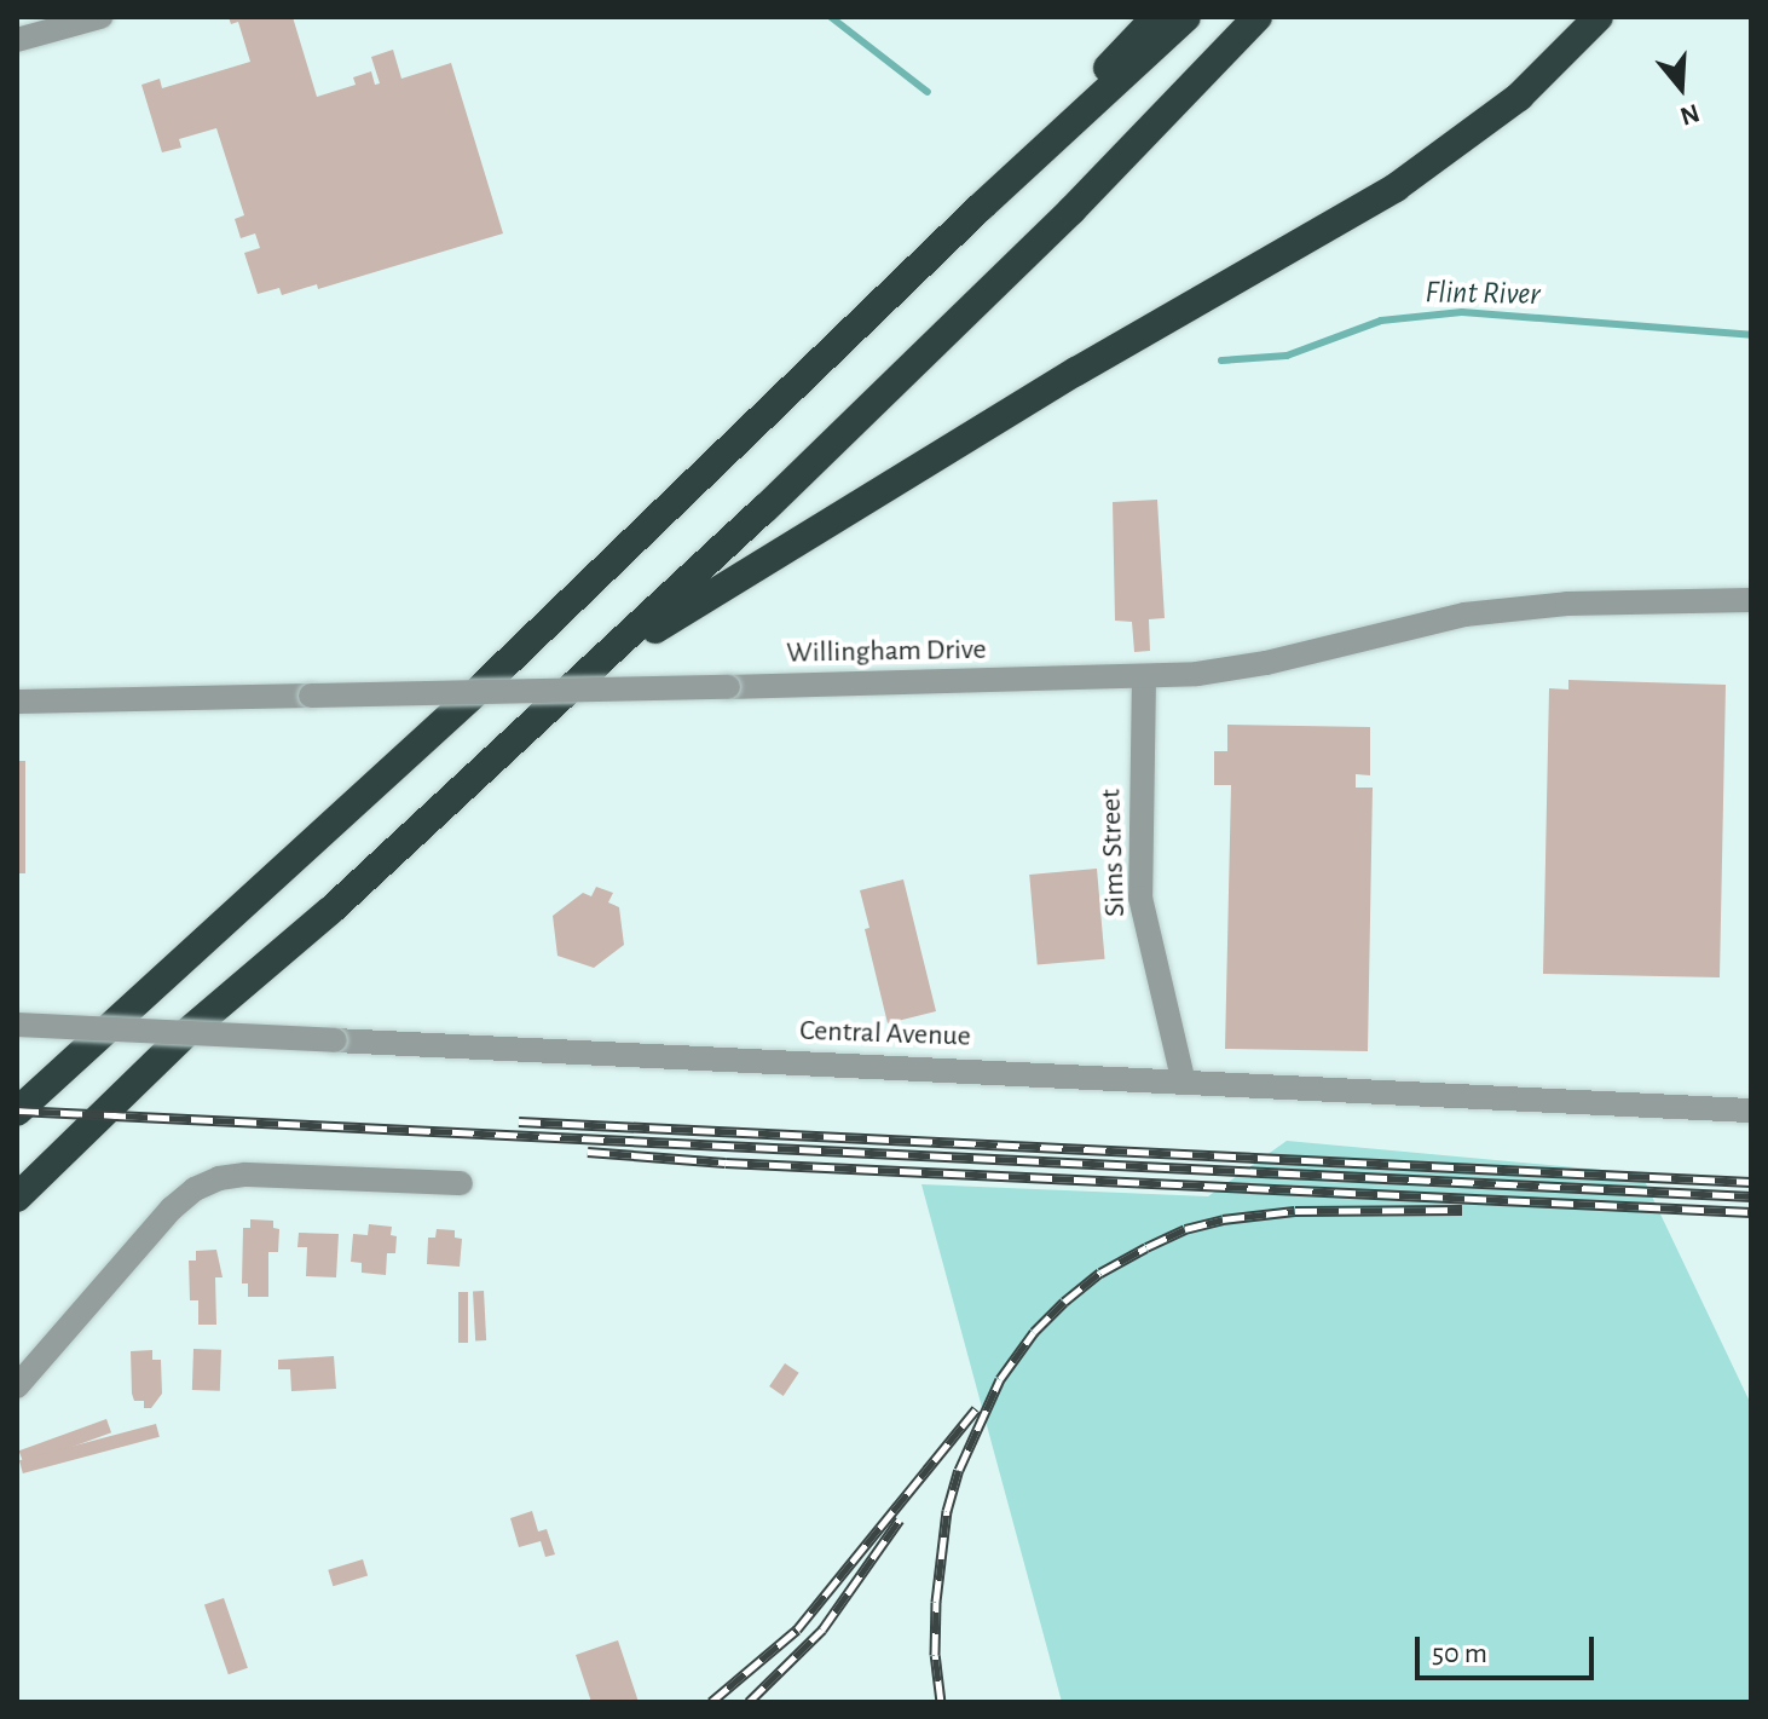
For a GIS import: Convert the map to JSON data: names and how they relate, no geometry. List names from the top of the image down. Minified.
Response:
{"streets":{"street":["Willingham Drive","Sims Street","Central Avenue"]},"crossings":[["Willingham Drive","Sims Street"],["Sims Street","Central Avenue"]],"water":["Flint River"],"scale_bar":"50 m","north":"bottom"}
